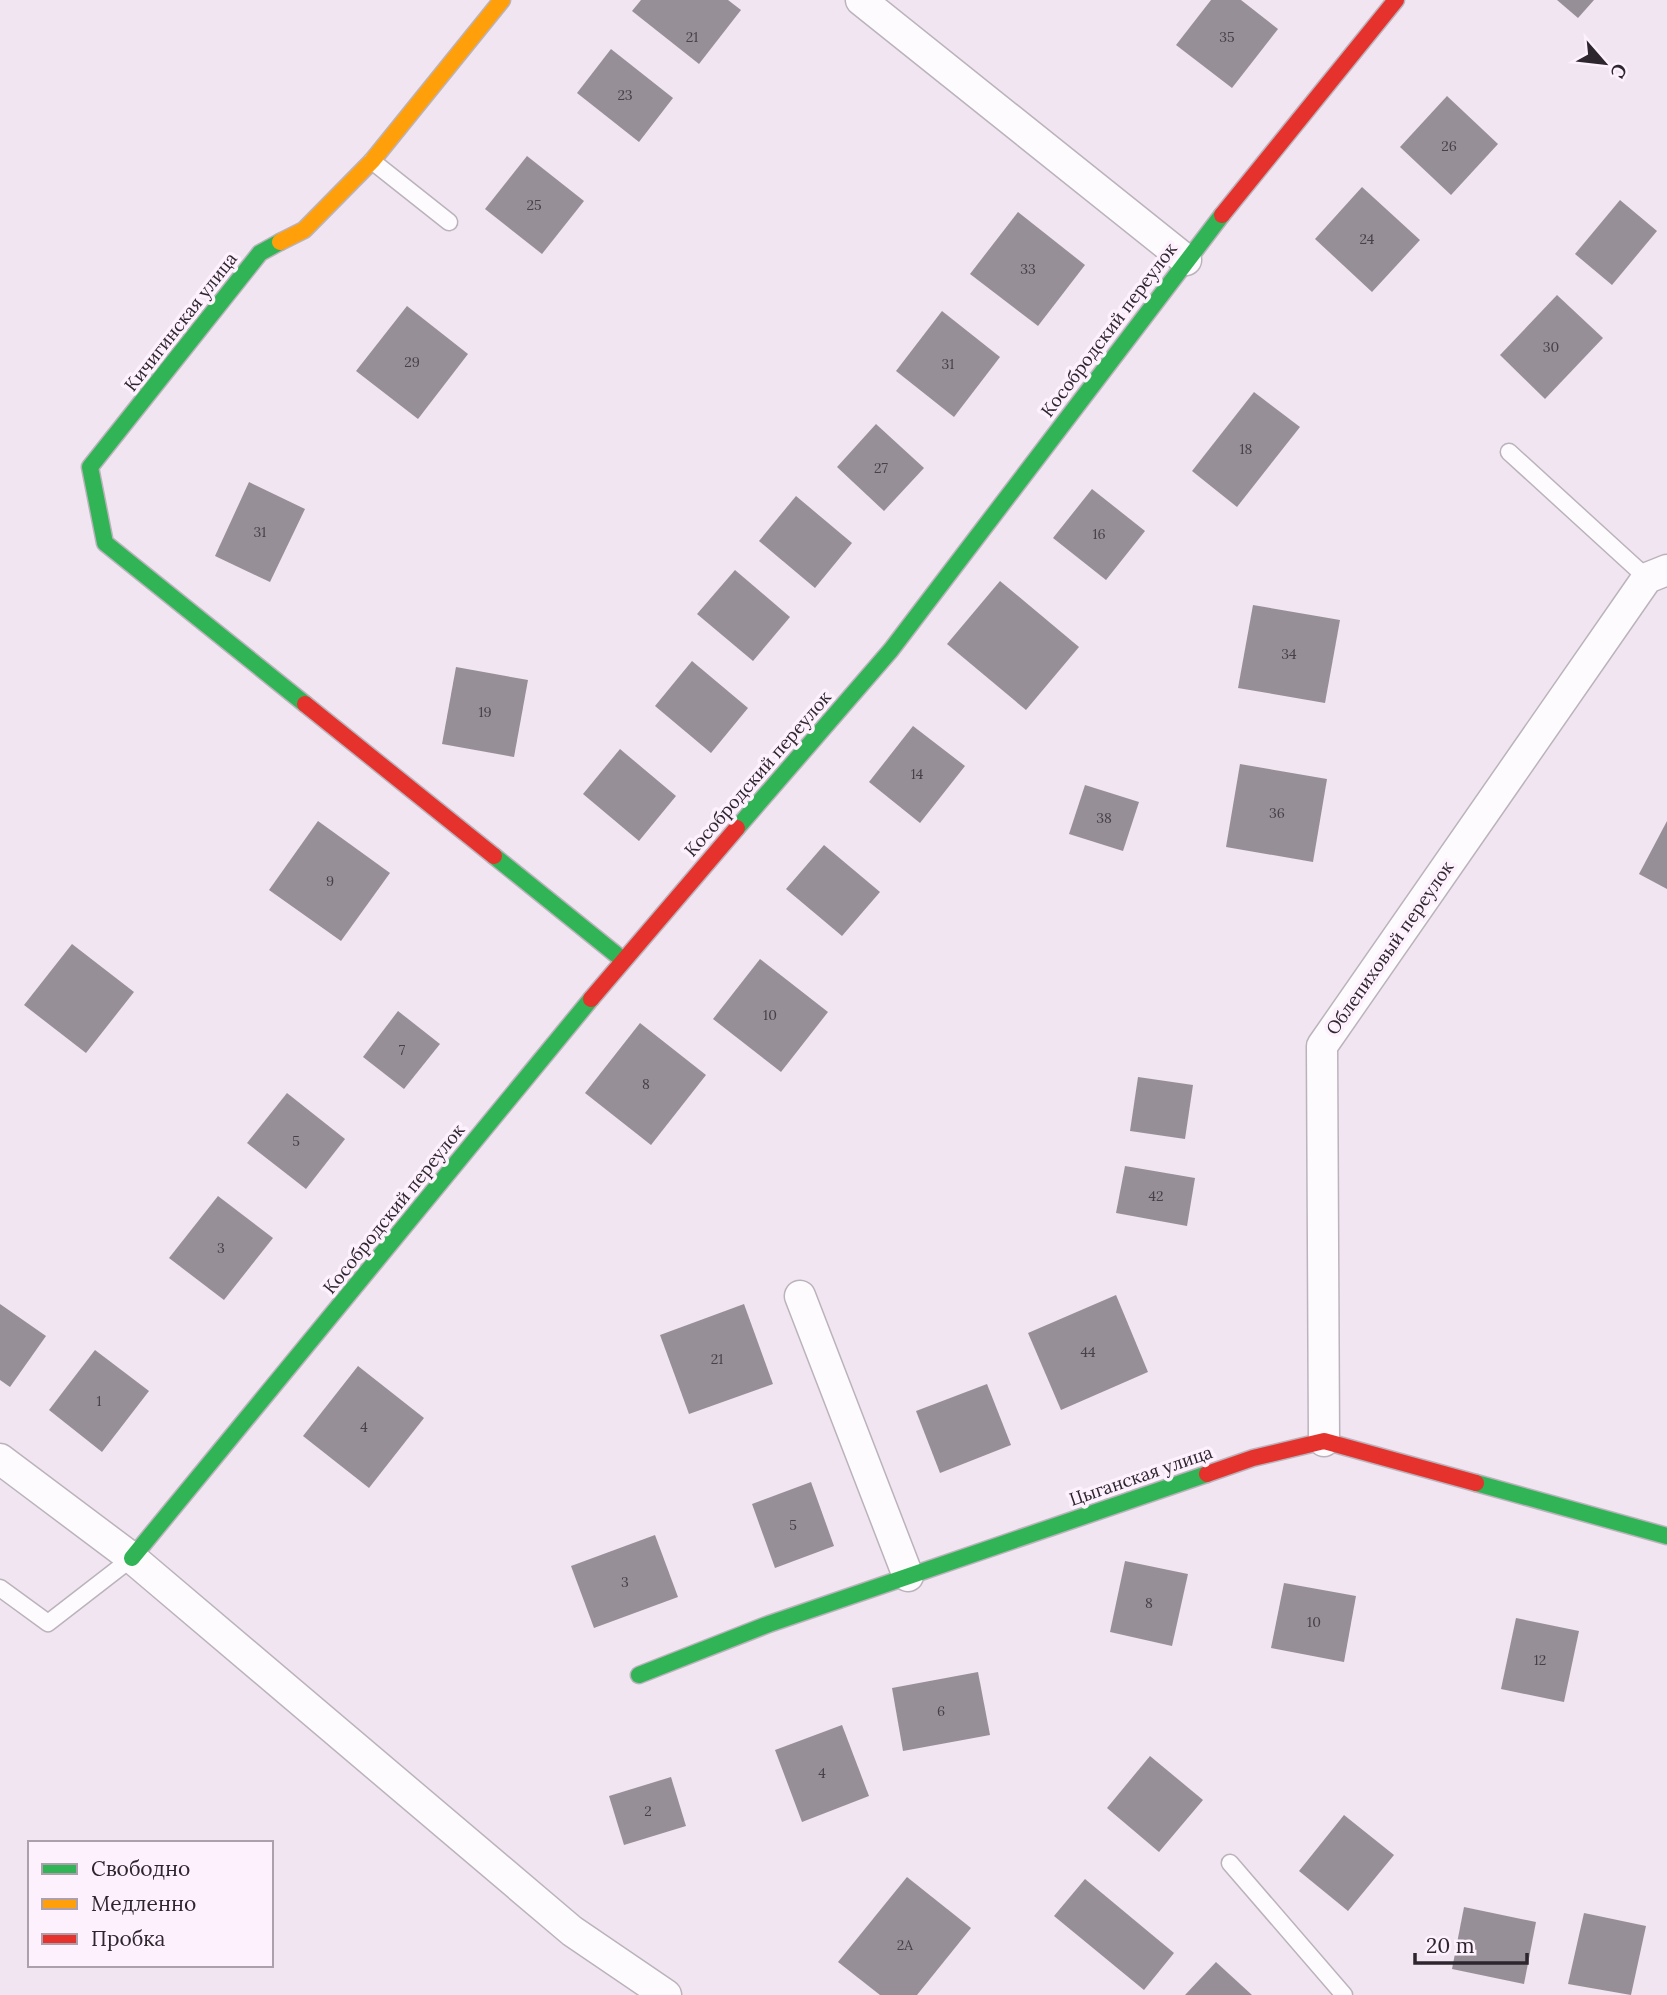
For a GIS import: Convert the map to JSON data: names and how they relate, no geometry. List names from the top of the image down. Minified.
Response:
{"streets":{"street":["Кичигинская улица","Кособродский переулок","Облепиховый переулок","Цыганская улица"]},"crossings":[["Кичигинская улица","Кособродский переулок"],["Облепиховый переулок","Цыганская улица"]],"house_numbers":["21","35","23","26","25","24","33","30","29","31","18","27","31","16","34","19","14","36","38","9","10","7","8","5","42","3","44","21","1","4","5","3","8","10","12","6","4","2","2А"],"legend":["Свободно","Медленно","Пробка"],"scale_bar":"20 m","north":"bottom right"}
